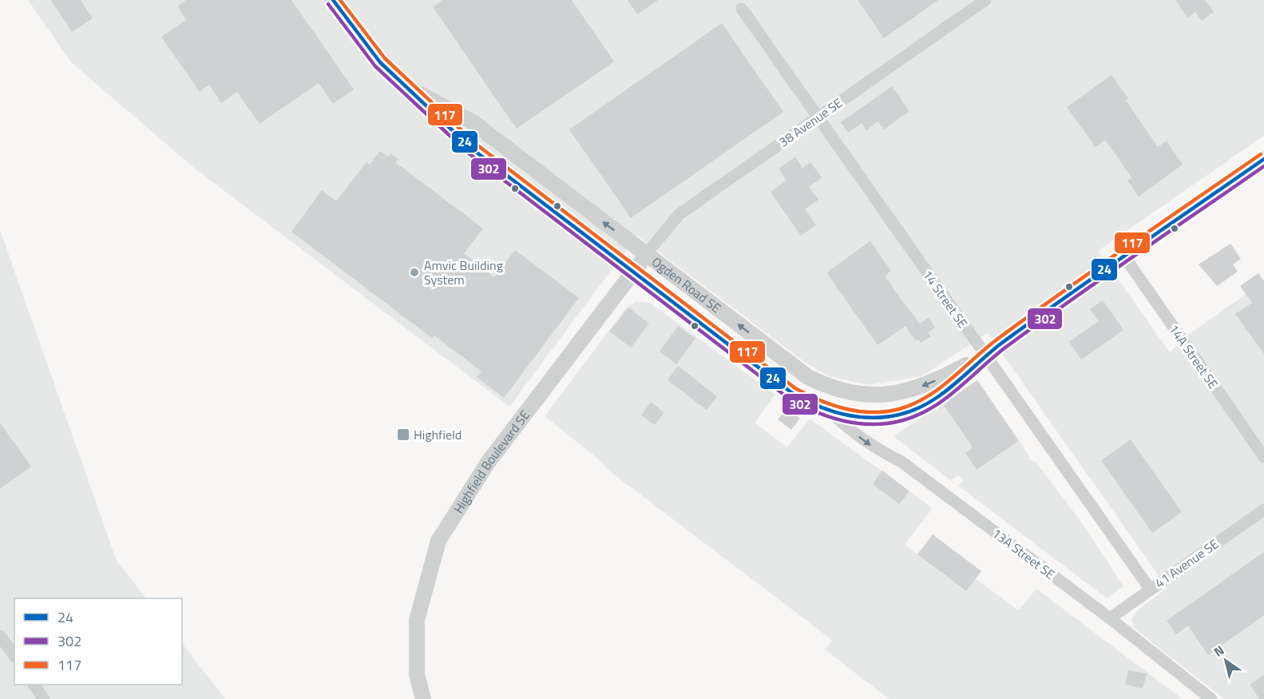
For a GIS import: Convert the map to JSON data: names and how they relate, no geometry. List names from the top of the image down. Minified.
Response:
{"streets":{"street":["38 Avenue SE","Ogden Road SE","14 Street SE","14A Street SE","Highfield Boulevard SE","13A Street SE","41 Avenue SE"]},"crossings":[["38 Avenue SE","Ogden Road SE"],["38 Avenue SE","14 Street SE"],["38 Avenue SE","Highfield Boulevard SE"],["Ogden Road SE","14 Street SE"],["Ogden Road SE","14A Street SE"],["Ogden Road SE","Highfield Boulevard SE"],["Ogden Road SE","13A Street SE"],["14 Street SE","41 Avenue SE"],["13A Street SE","41 Avenue SE"]],"one_way":["13A Street SE"],"places":{"other":["Amvic Building System"],"transit":["Highfield"]},"lines":["transit line 24","transit line 117","transit line 302"],"legend":["24","302","117"],"north":"top left"}
